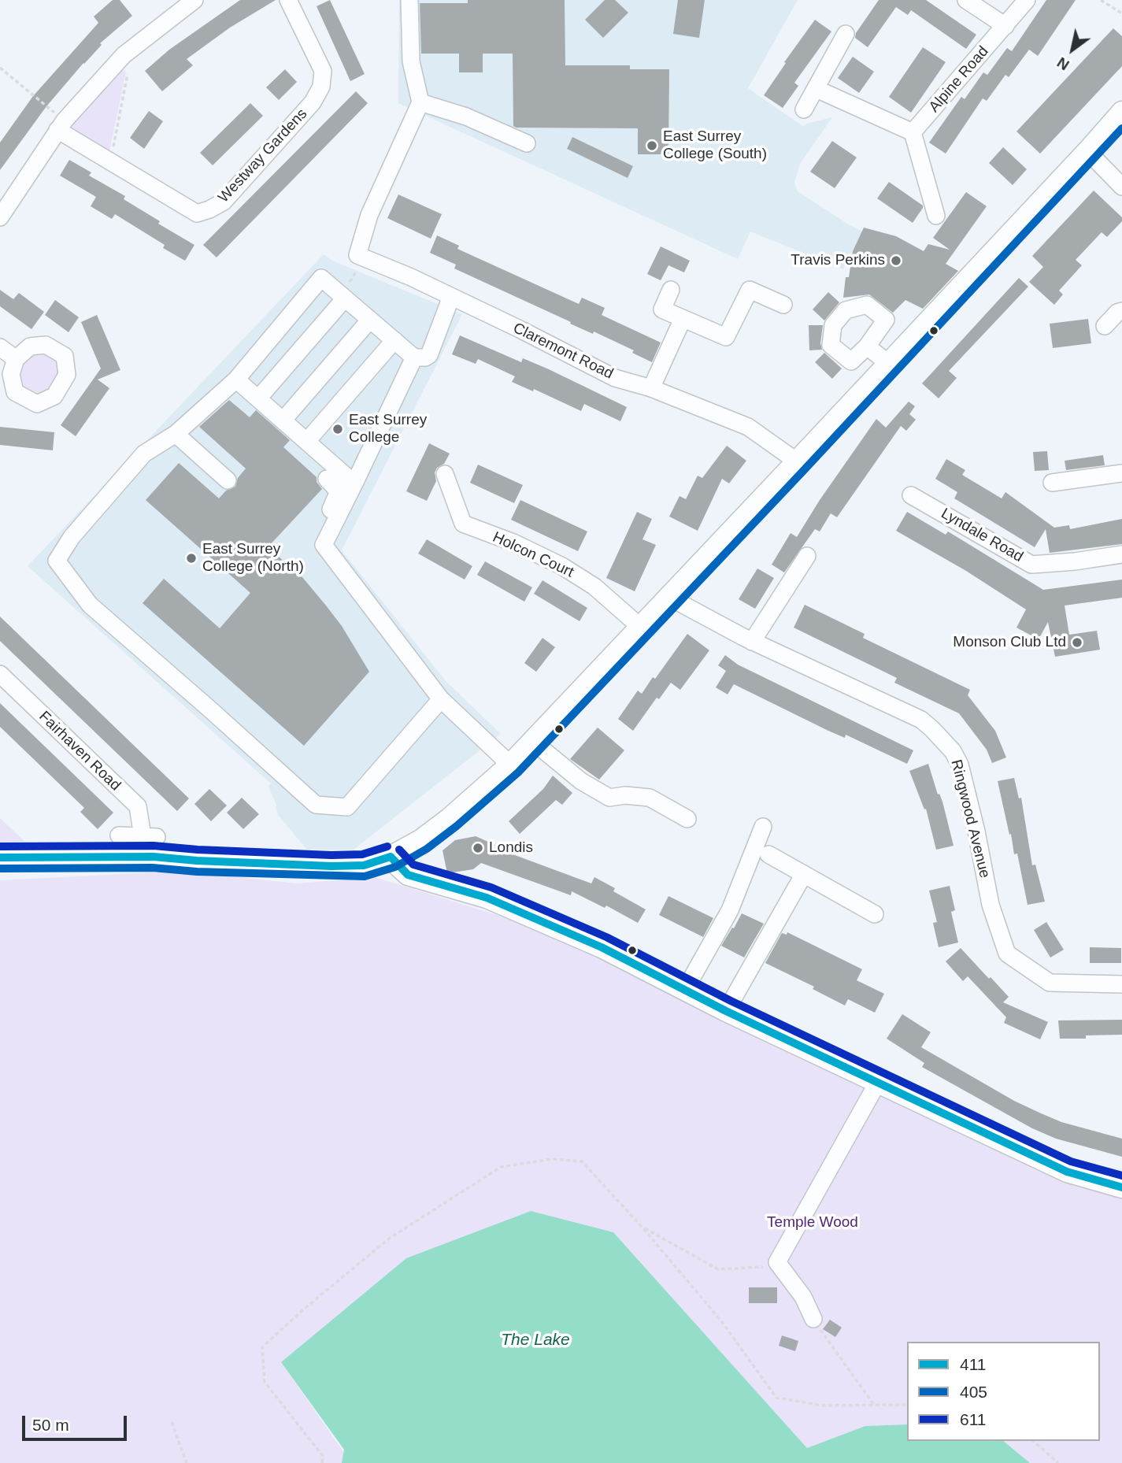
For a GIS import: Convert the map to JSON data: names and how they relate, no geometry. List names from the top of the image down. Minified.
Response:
{"streets":{"street":["Alpine Road","Westway Gardens","Claremont Road","Lyndale Road","Holcon Court","Fairhaven Road","Ringwood Avenue"]},"water":["The Lake"],"parks":["Temple Wood"],"places":["East Surrey College (South)","Travis Perkins","East Surrey College","East Surrey College (North)","Monson Club Ltd","Londis"],"lines":["transit line 405","transit line 611","transit line 411"],"legend":["411","405","611"],"scale_bar":"50 m","north":"bottom left"}
